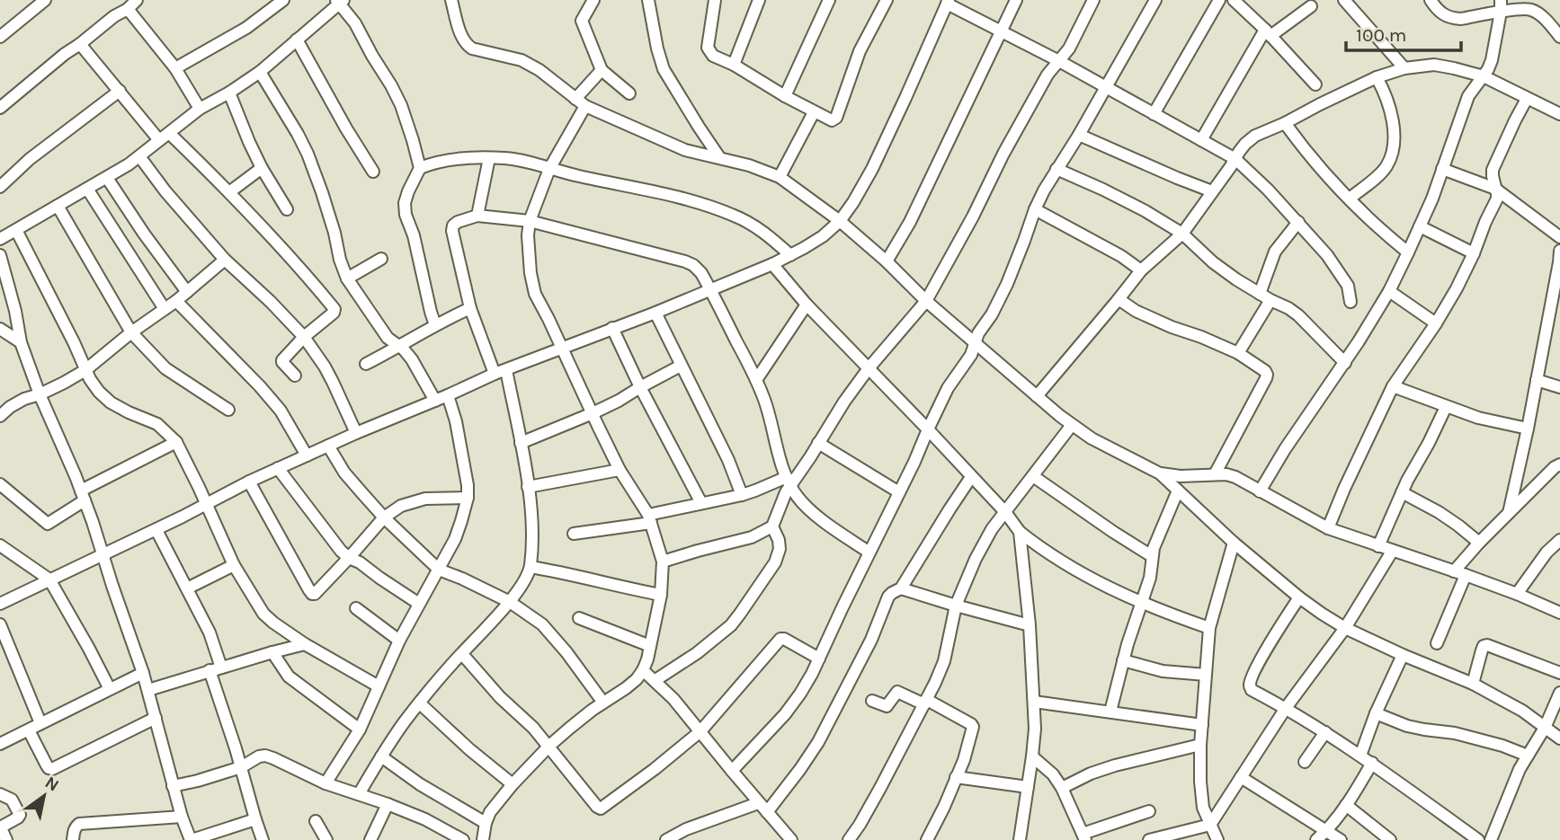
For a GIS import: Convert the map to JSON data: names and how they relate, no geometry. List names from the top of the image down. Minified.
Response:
{"scale_bar":"100 m","north":"top right"}
